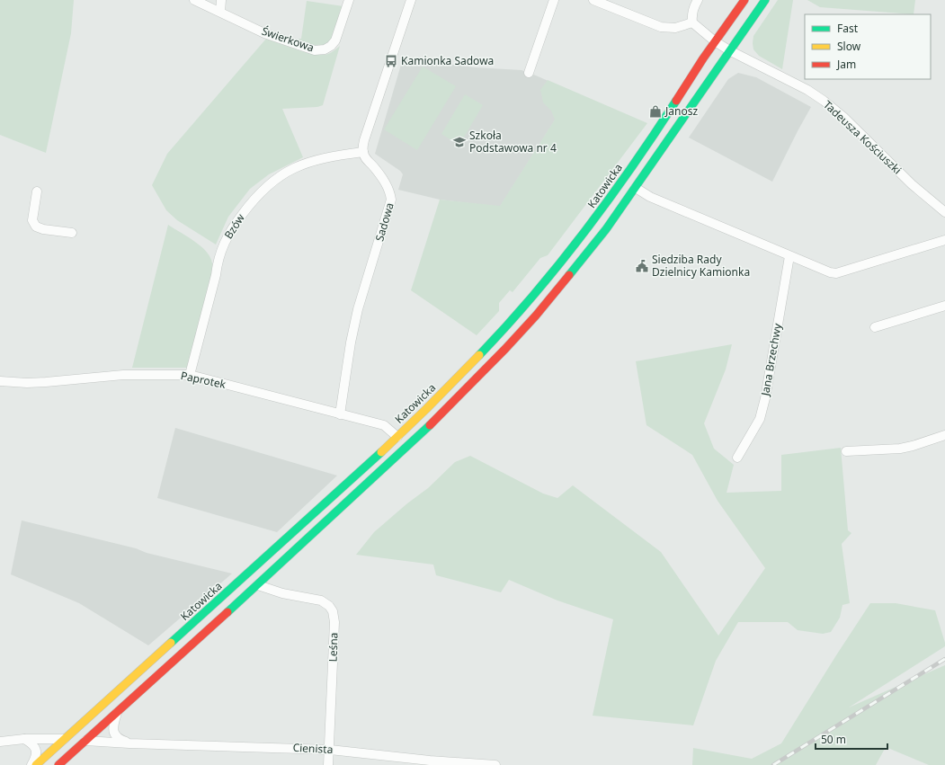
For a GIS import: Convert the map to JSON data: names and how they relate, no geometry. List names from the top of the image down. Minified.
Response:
{"streets":{"main road":["Katowicka"],"street":["Świerkowa","Tadeusza Kościuszki","Sadowa","Bzów","Jana Brzechwy","Paprotek","Leśna","Cienista"]},"crossings":[["Tadeusza Kościuszki","Katowicka"],["Katowicka","Paprotek"],["Sadowa","Bzów"],["Sadowa","Paprotek"],["Bzów","Paprotek"],["Leśna","Cienista"]],"places":{"bus stop":["Kamionka Sadowa"],"shop":["Janosz"],"school or university":["Szkoła Podstawowa nr 4"],"public building":["Siedziba Rady Dzielnicy Kamionka"]},"legend":["Fast","Slow","Jam"],"scale_bar":"50 m"}
